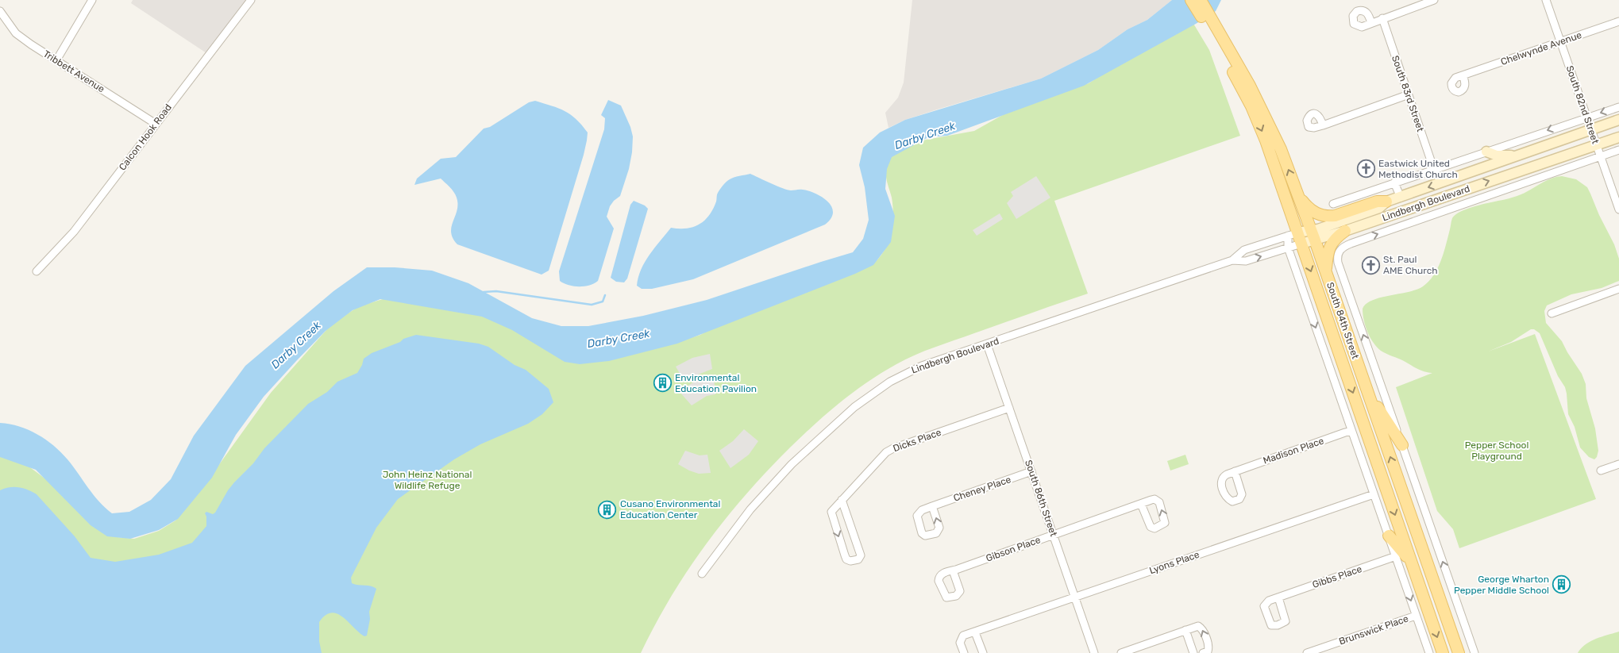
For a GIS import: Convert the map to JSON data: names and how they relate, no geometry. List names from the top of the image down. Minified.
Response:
{"streets":{"main road":["Lindbergh Boulevard","South 84th Street"],"street":["Chelwynde Avenue","Tribbett Avenue","South 83rd Street","South 82nd Street","Calcon Hook Road","Dicks Place","Madison Place","Cheney Place","South 86th Street","Gibson Place","Lyons Place","Gibbs Place","Brunswick Place"]},"crossings":[["Chelwynde Avenue","South 82nd Street"],["Tribbett Avenue","Calcon Hook Road"],["South 82nd Street","Lindbergh Boulevard"],["Lindbergh Boulevard","South 84th Street"],["Lindbergh Boulevard","South 86th Street"],["South 84th Street","Madison Place"],["South 84th Street","Lyons Place"],["South 84th Street","Gibbs Place"],["South 84th Street","Brunswick Place"],["Dicks Place","South 86th Street"],["Cheney Place","South 86th Street"],["South 86th Street","Gibson Place"],["South 86th Street","Lyons Place"]],"water":["Darby Creek"],"parks":["Pepper School Playground","John Heinz National Wildlife Refuge"],"places":{"church":["Eastwick United Methodist Church","St. Paul AME Church"],"building":["Environmental Education Pavilion","Cusano Environmental Education Center","George Wharton Pepper Middle School"]}}
